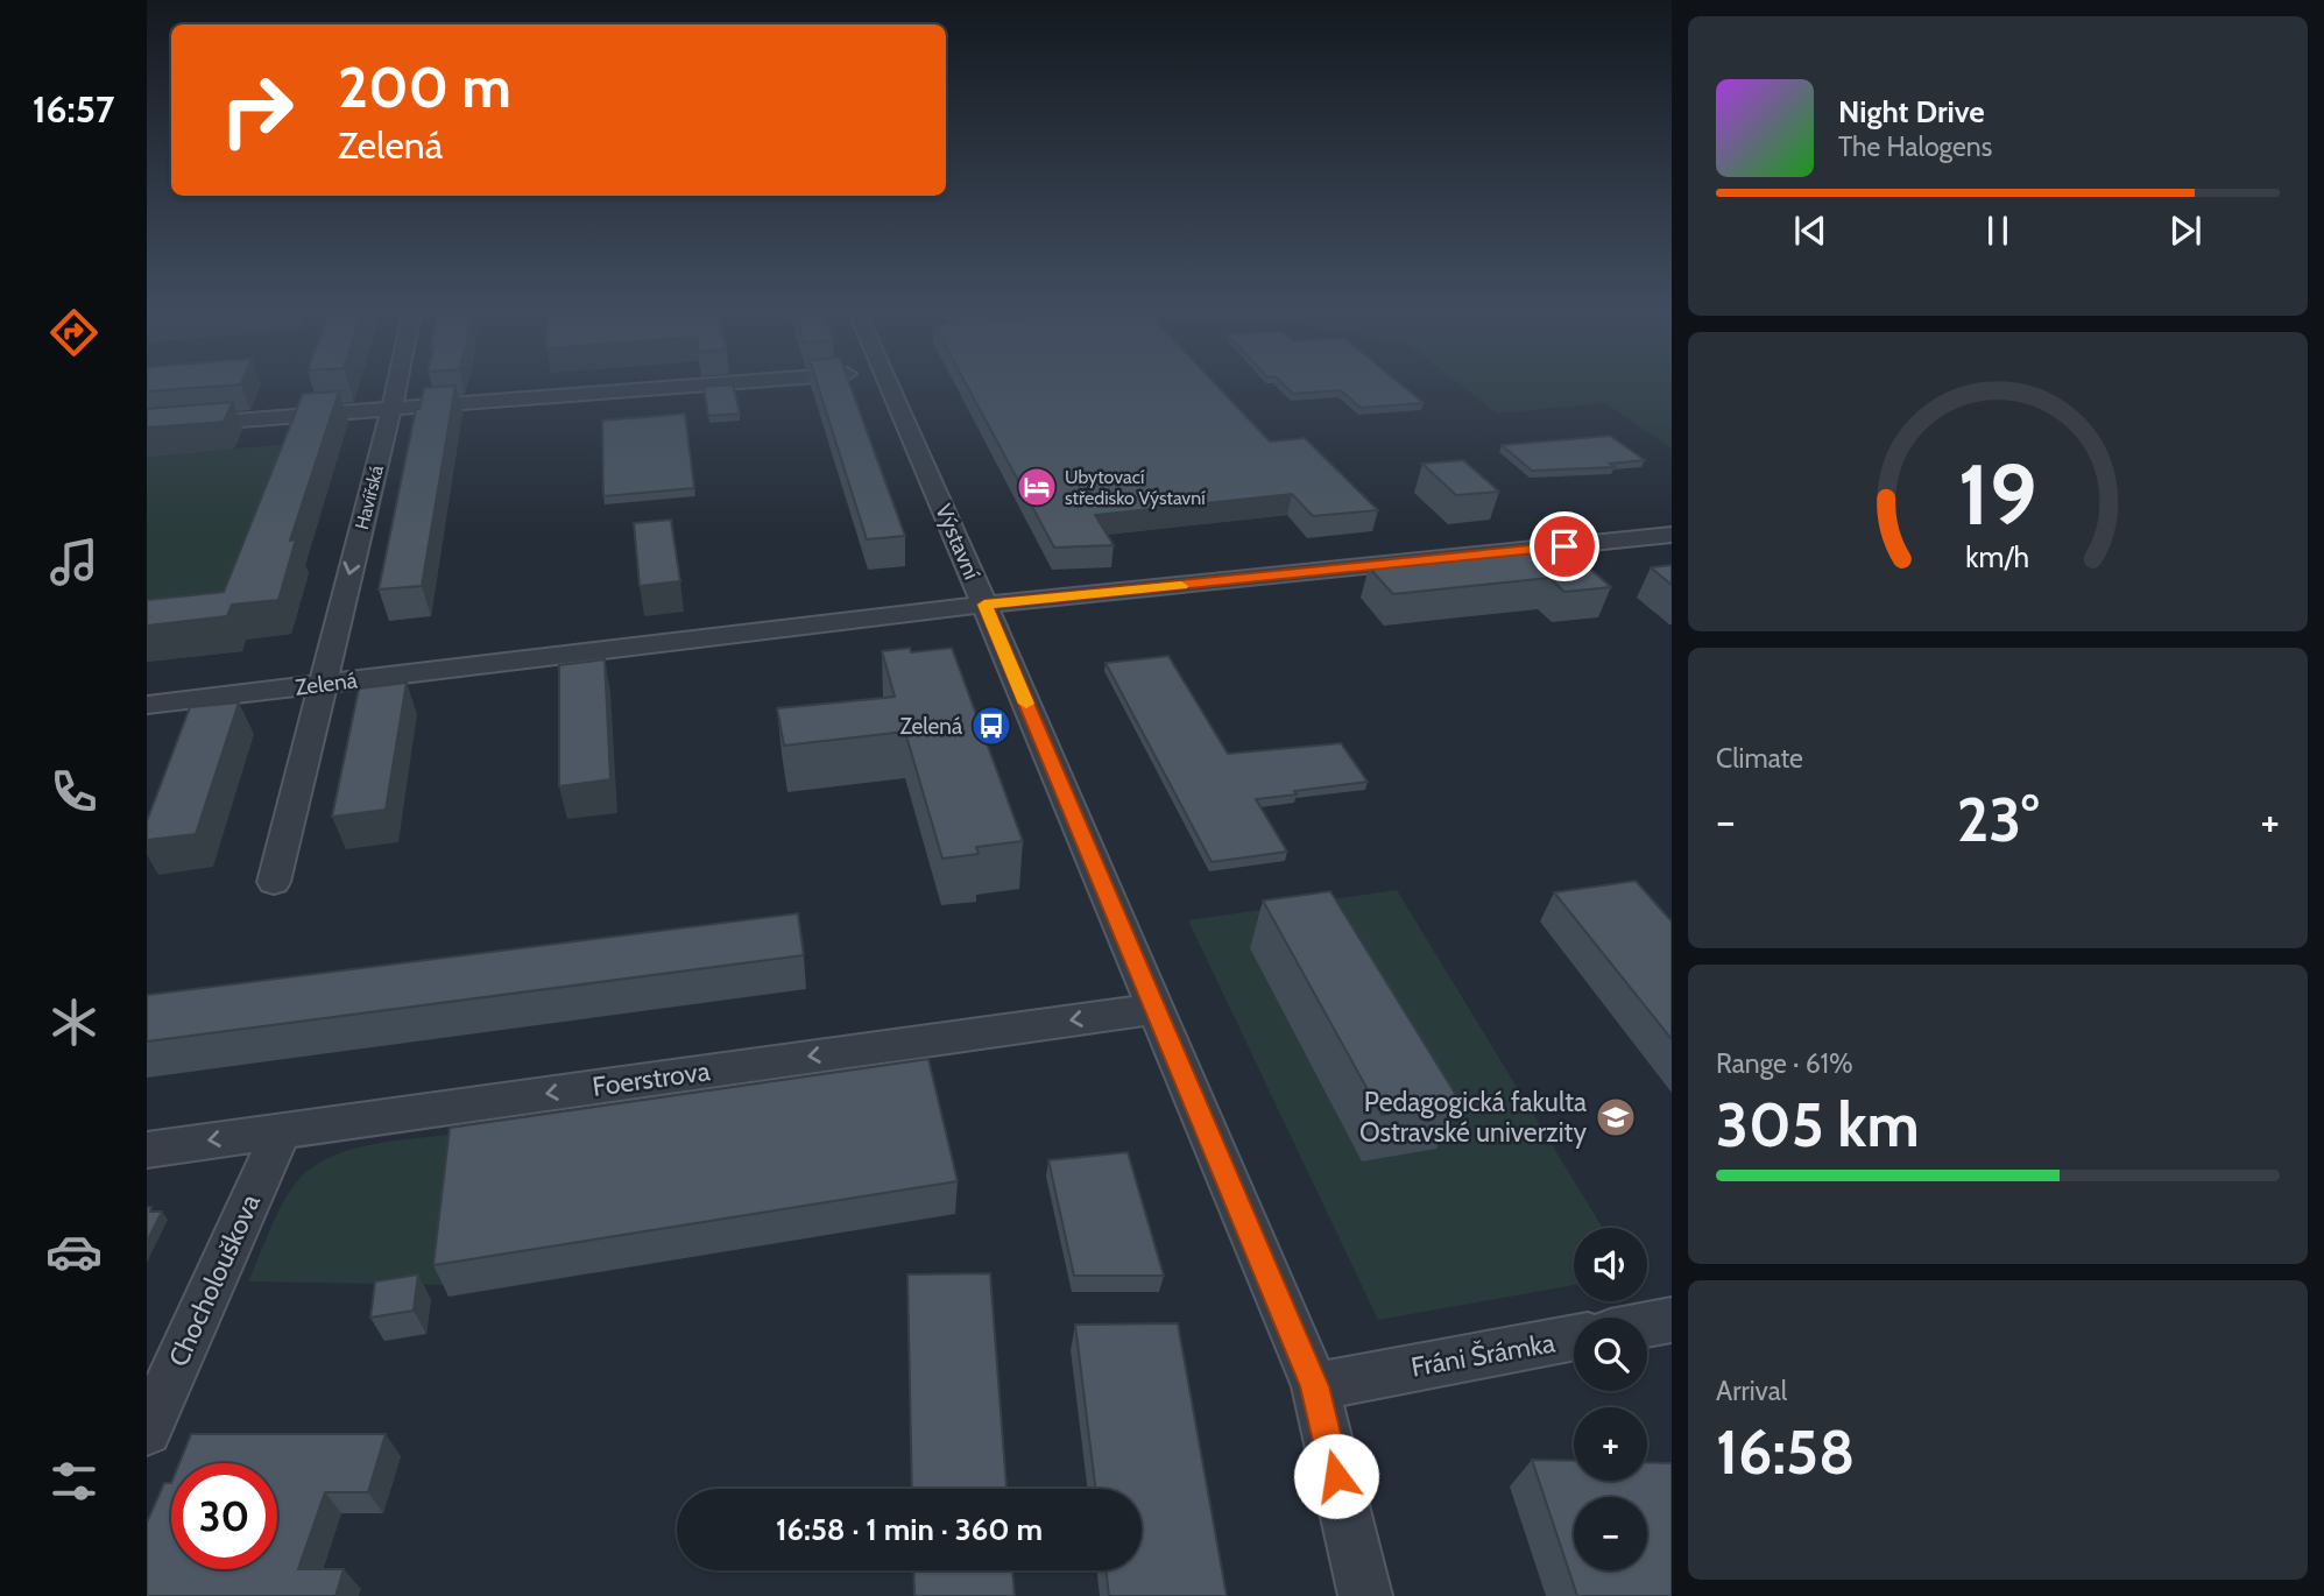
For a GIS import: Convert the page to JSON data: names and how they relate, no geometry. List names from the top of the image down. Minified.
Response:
{"streets":{"street":["Havířská","Výstavní","Zelená","Foerstrova","Chocholouškova","Fráni Šrámka"]},"crossings":[["Havířská","Zelená"],["Výstavní","Zelená"],["Výstavní","Foerstrova"],["Výstavní","Fráni Šrámka"],["Foerstrova","Chocholouškova"]],"one_way":["Havířská","Foerstrova"],"places":{"hotel":["Ubytovací středisko Výstavní"],"bus stop":["Zelená"],"school or university":["Pedagogická fakulta Ostravské univerzity"]},"page":{"tabs":"16:57","turn":["200 m","Zelená"],"song":["Night Drive","The Halogens"],"tile":["Climate",["Range · 61%","305 km"],["Arrival","16:58"]],"heat":["−","23°","+"],"map_buttons":["+","−"],"limit":"30","trip":"16:58 · 1 min · 360 m","gauge":["19","km/h"]}}
